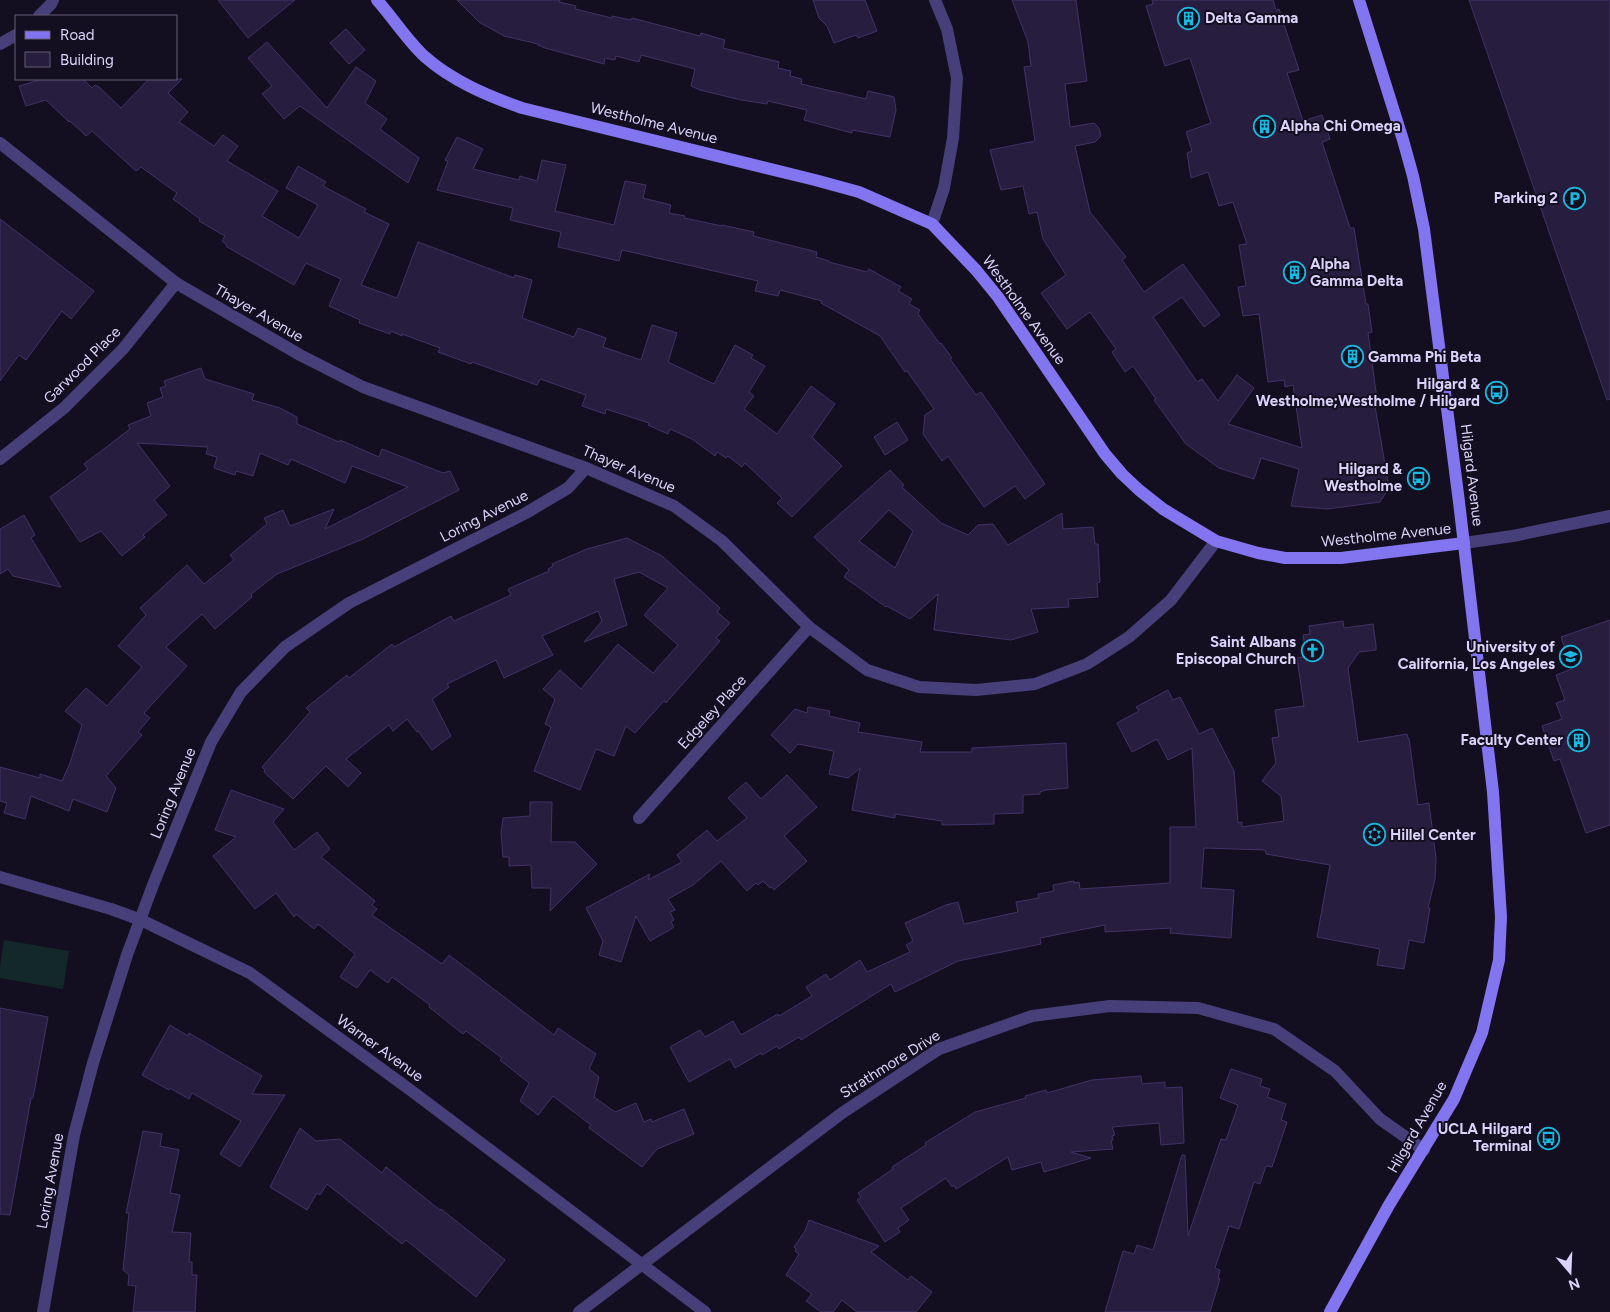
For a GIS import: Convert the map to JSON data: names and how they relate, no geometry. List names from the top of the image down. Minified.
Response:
{"streets":{"street":["Westholme Avenue","Thayer Avenue","Garwood Place","Hilgard Avenue","Loring Avenue","Edgeley Place","Warner Avenue","Strathmore Drive"]},"crossings":[["Westholme Avenue","Thayer Avenue"],["Westholme Avenue","Hilgard Avenue"],["Thayer Avenue","Garwood Place"],["Thayer Avenue","Loring Avenue"],["Thayer Avenue","Edgeley Place"],["Hilgard Avenue","Strathmore Drive"],["Loring Avenue","Warner Avenue"],["Warner Avenue","Strathmore Drive"]],"places":{"building":["Delta Gamma","Alpha Chi Omega","Alpha Gamma Delta","Gamma Phi Beta","Faculty Center"],"parking":["Parking 2"],"bus stop":["Hilgard & Westholme;Westholme / Hilgard","Hilgard & Westholme","UCLA Hilgard Terminal"],"church":["Saint Albans Episcopal Church"],"school or university":["University of California, Los Angeles"],"synagogue":["Hillel Center"]},"legend":["Road","Building"],"north":"bottom"}
